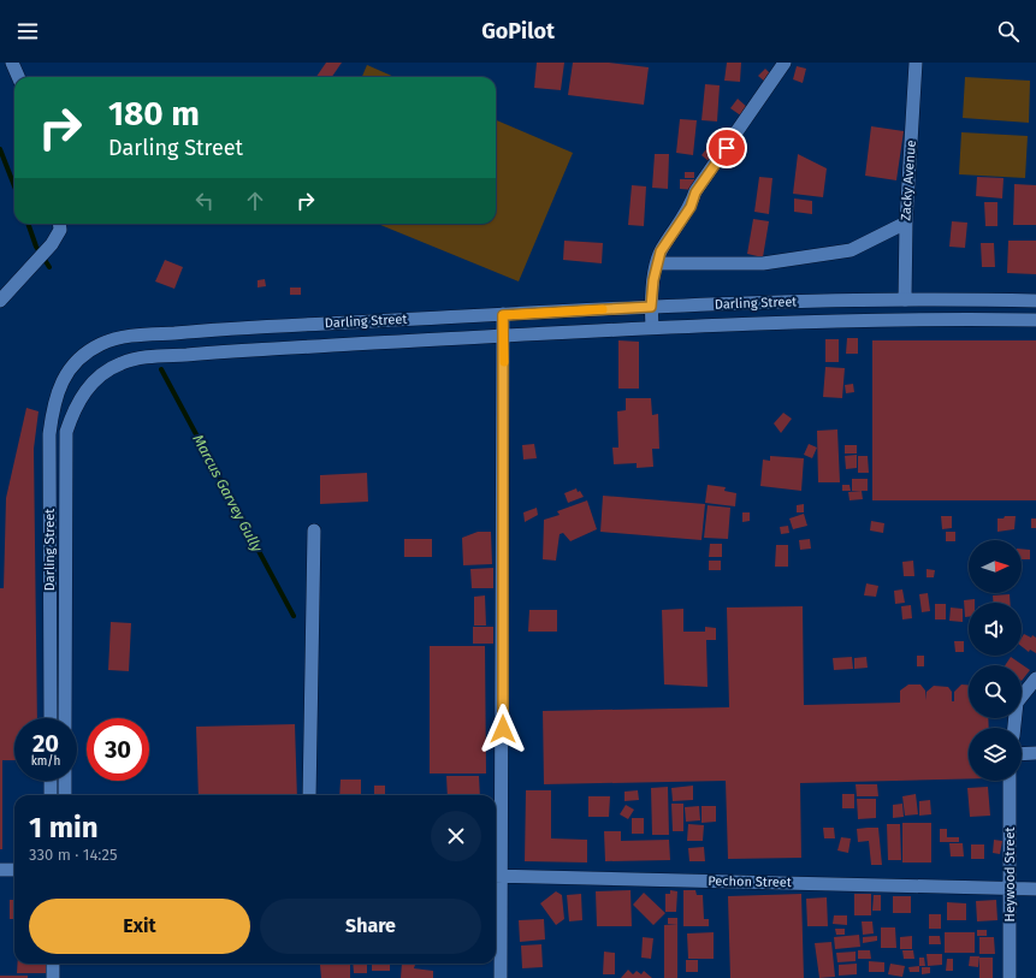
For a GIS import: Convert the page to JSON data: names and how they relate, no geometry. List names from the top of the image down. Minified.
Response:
{"streets":{"street":["Zacky Avenue","Darling Street","Heywood Street","Pechon Street"]},"crossings":[["Zacky Avenue","Darling Street"],["Heywood Street","Pechon Street"]],"water":["Marcus Garvey Gully"],"north":"right","page":{"header":"GoPilot","turn":["180 m","Darling Street"],"speed":"20 km/h","limit":"30","heading":["1 min","330 m · 14:25"],"buttons":["Exit","Share"]}}
